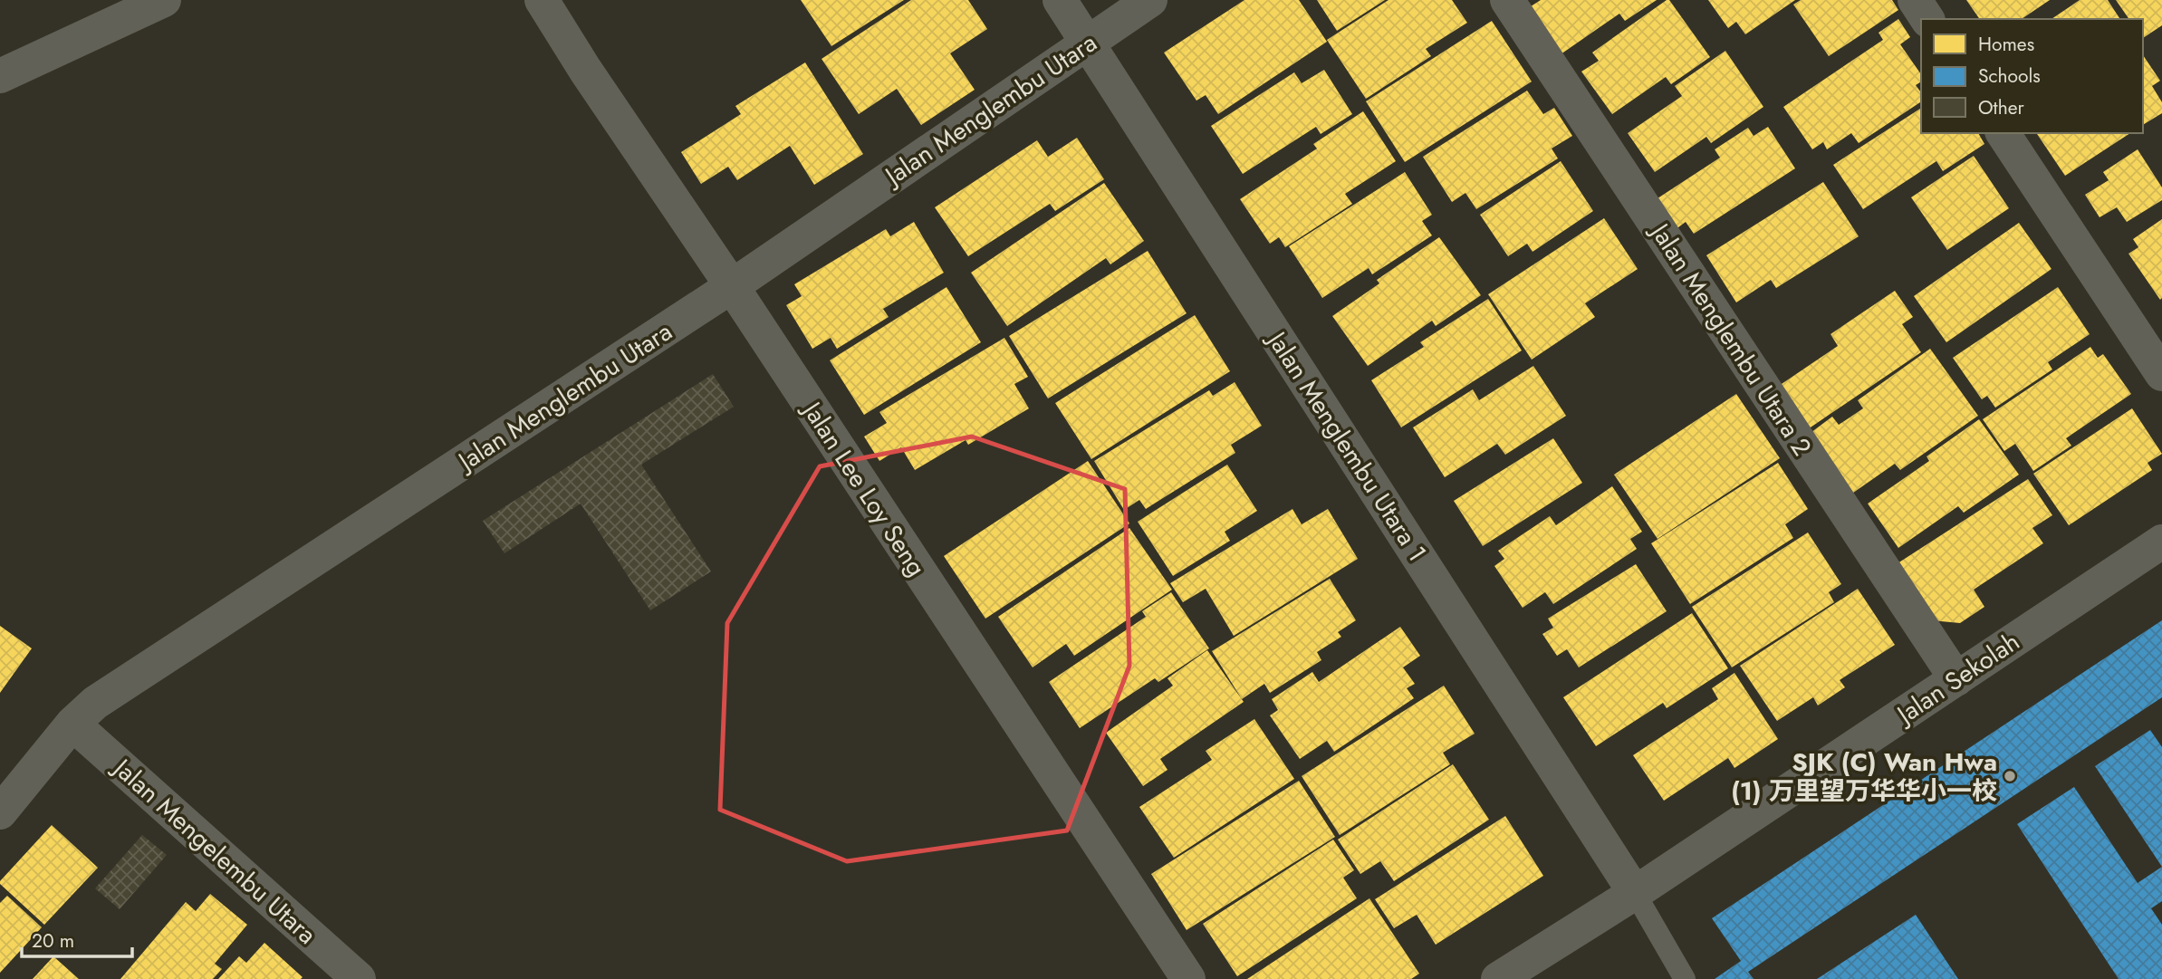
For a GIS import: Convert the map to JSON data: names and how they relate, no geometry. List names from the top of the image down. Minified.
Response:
{"streets":{"street":["Jalan Menglembu Utara","Jalan Menglembu Utara 2","Jalan Menglembu Utara 1","Jalan Lee Loy Seng","Jalan Sekolah","Jalan Mengelembu Utara"]},"crossings":[["Jalan Menglembu Utara","Jalan Menglembu Utara 1"],["Jalan Menglembu Utara","Jalan Lee Loy Seng"],["Jalan Menglembu Utara","Jalan Mengelembu Utara"],["Jalan Menglembu Utara 2","Jalan Sekolah"],["Jalan Menglembu Utara 1","Jalan Sekolah"]],"places":["SJK (C) Wan Hwa (1) 万里望万华华小一校"],"legend":["Homes","Schools","Other"],"scale_bar":"20 m"}
